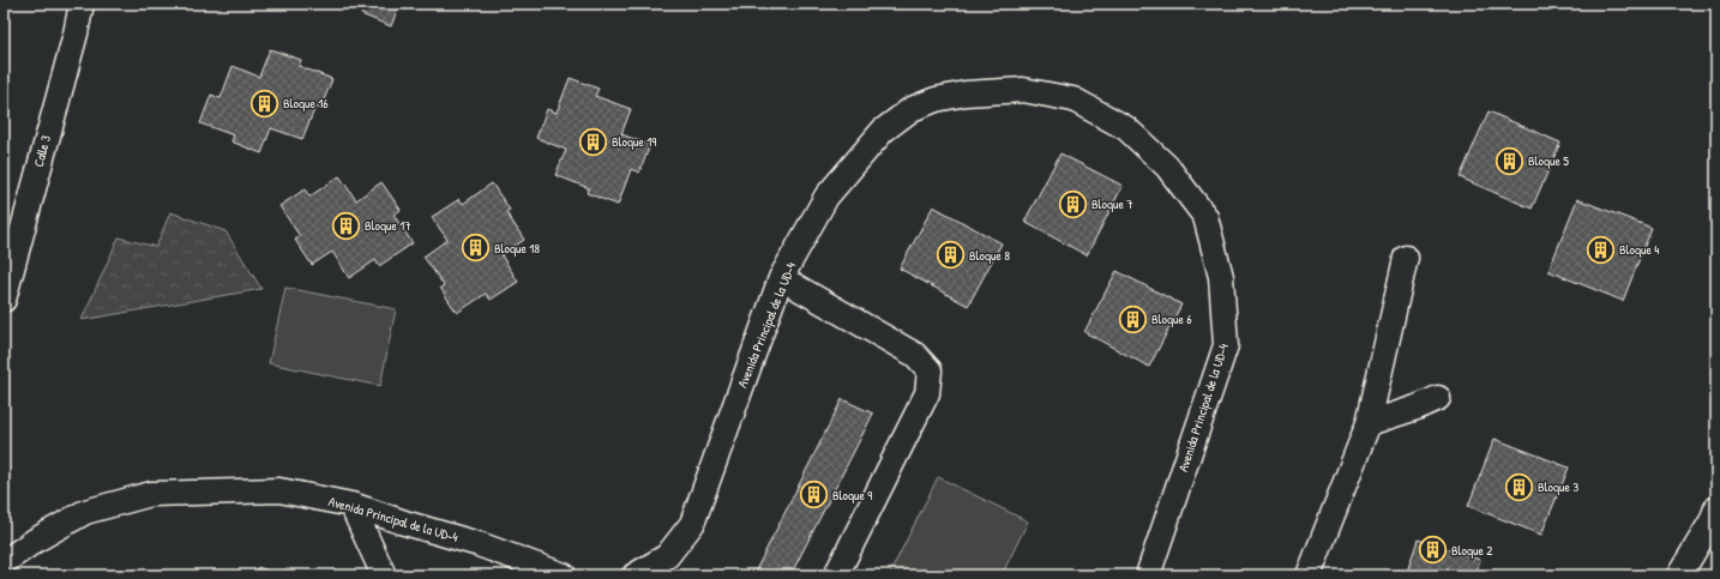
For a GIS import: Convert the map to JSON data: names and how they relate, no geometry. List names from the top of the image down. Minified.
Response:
{"streets":{"street":["Calle 3","Avenida Principal de la UD-4"]},"places":{"building":["Bloque 16","Bloque 19","Bloque 5","Bloque 7","Bloque 17","Bloque 18","Bloque 4","Bloque 8","Bloque 6","Bloque 3","Bloque 9","Bloque 2"]}}
